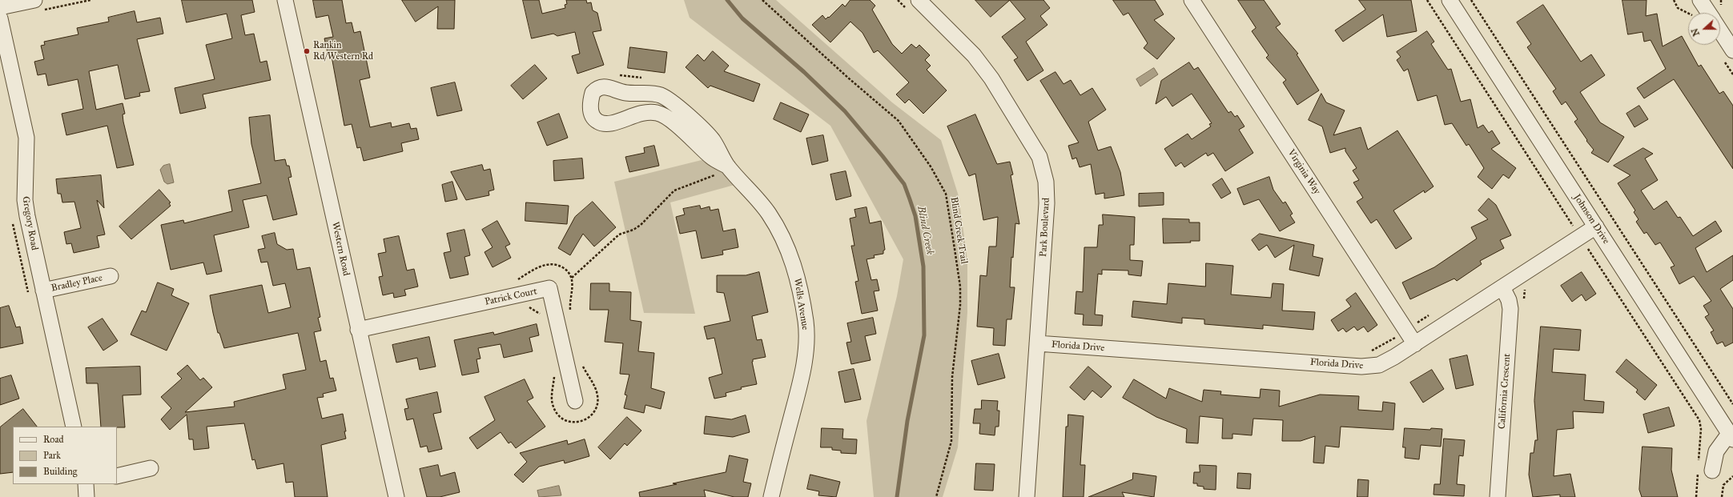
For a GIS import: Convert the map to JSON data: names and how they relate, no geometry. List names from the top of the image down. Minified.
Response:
{"streets":{"street":["Virginia Way","Johnson Drive","Gregory Road","Park Boulevard","Western Road","Bradley Place","Patrick Court","Wells Avenue","Florida Drive","California Crescent"],"path":["Blind Creek Trail"]},"crossings":[["Virginia Way","Florida Drive"],["Johnson Drive","Florida Drive"],["Gregory Road","Bradley Place"],["Park Boulevard","Florida Drive"],["Western Road","Patrick Court"],["Florida Drive","California Crescent"]],"water":["Blind Creek"],"places":["Rankin Rd/Western Rd"],"legend":["Road","Park","Building"],"north":"left"}
